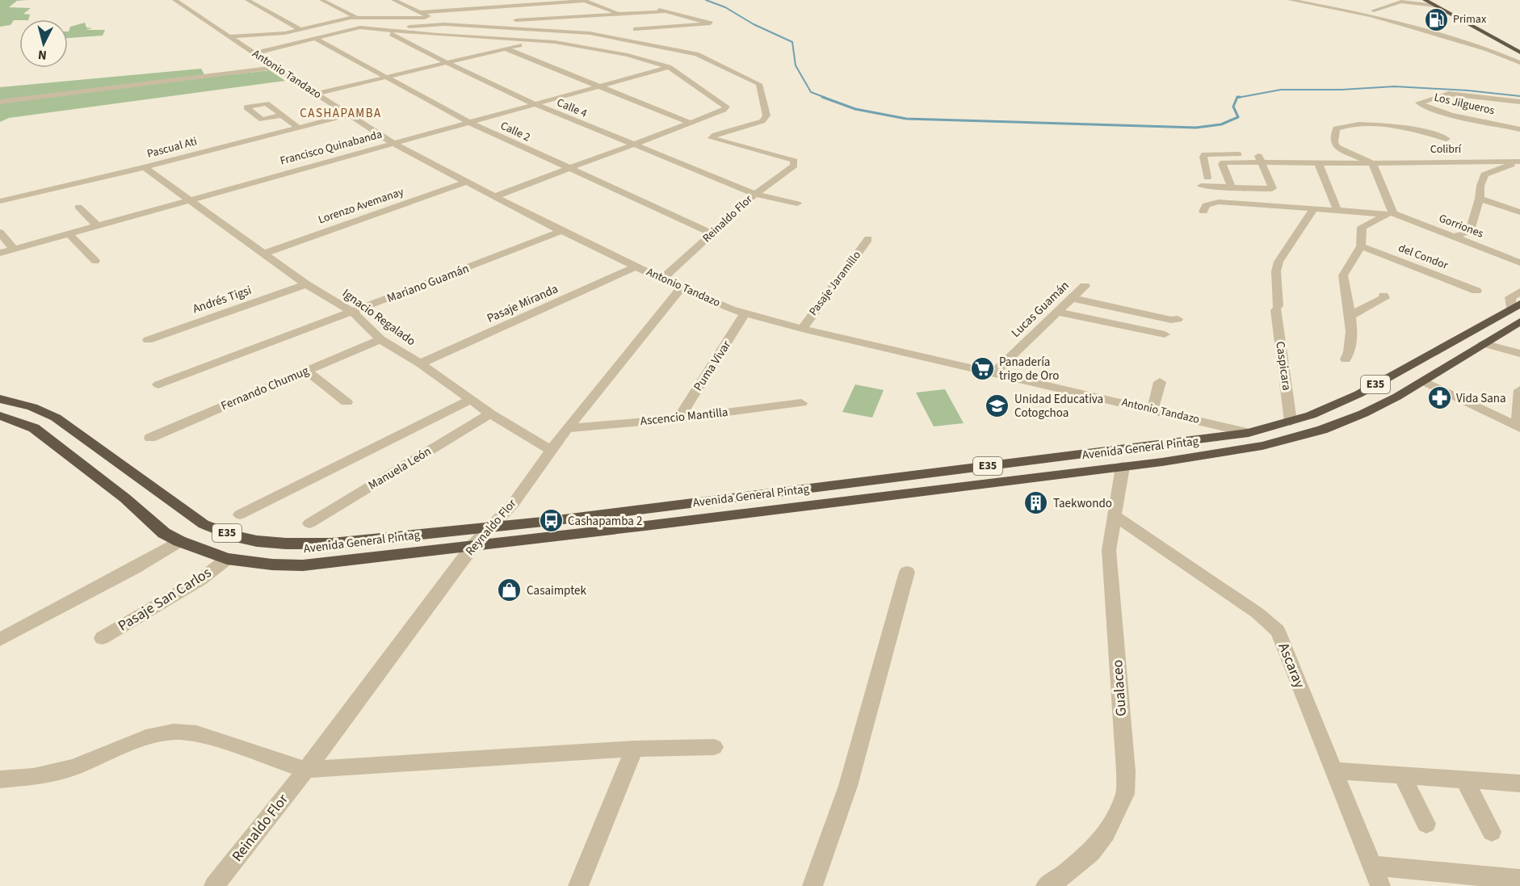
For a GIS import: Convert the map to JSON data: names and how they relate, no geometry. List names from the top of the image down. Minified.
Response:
{"streets":{"highway":["E35","Avenida General Pintag"],"street":["Antonio Tandazo","Los Jilgueros","Calle 4","Calle 2","Pascual Ati","Francisco Quinabanda","Colibrí","Lorenzo Avemanay","Reinaldo Flor","Gorriones","del Condor","Mariano Guamán","Pasaje Jaramillo","Andrés Tigsi","Pasaje Miranda","Lucas Guamán","Ignacio Regalado","Puma Vivar","Caspicara","Fernando Chumug","Ascencio Mantilla","Manuela León","Reynaldo Flor","Pasaje San Carlos","Ascaray","Gualaceo"]},"crossings":[["Antonio Tandazo","Pascual Ati"],["Antonio Tandazo","Francisco Quinabanda"],["Antonio Tandazo","Lorenzo Avemanay"],["Antonio Tandazo","Reinaldo Flor"],["Antonio Tandazo","Mariano Guamán"],["Antonio Tandazo","Pasaje Jaramillo"],["Antonio Tandazo","Pasaje Miranda"],["Antonio Tandazo","Lucas Guamán"],["Antonio Tandazo","Puma Vivar"],["Antonio Tandazo","Avenida General Pintag"],["Antonio Tandazo","Reynaldo Flor"],["Calle 4","Francisco Quinabanda"],["Calle 4","Reinaldo Flor"],["Calle 2","Francisco Quinabanda"],["Calle 2","Reinaldo Flor"],["Pascual Ati","Ignacio Regalado"],["Francisco Quinabanda","Ignacio Regalado"],["Lorenzo Avemanay","Ignacio Regalado"],["Reinaldo Flor","Reynaldo Flor"],["Gorriones","Caspicara"],["Mariano Guamán","Ignacio Regalado"],["Andrés Tigsi","Ignacio Regalado"],["Pasaje Miranda","Ignacio Regalado"],["Ignacio Regalado","Fernando Chumug"],["Ignacio Regalado","Manuela León"],["Ignacio Regalado","Reynaldo Flor"],["Puma Vivar","Ascencio Mantilla"],["Caspicara","Avenida General Pintag"],["Ascencio Mantilla","Reynaldo Flor"],["Avenida General Pintag","Reynaldo Flor"],["Avenida General Pintag","Pasaje San Carlos"],["Avenida General Pintag","Gualaceo"],["Ascaray","Gualaceo"]],"districts":["CASHAPAMBA"],"places":{"fuel station":["Primax"],"supermarket":["Panadería trigo de Oro"],"pharmacy":["Vida Sana"],"school or university":["Unidad Educativa Cotogchoa"],"building":["Taekwondo"],"bus stop":["Cashapamba 2"],"shop":["Casaimptek"]},"north":"bottom"}
